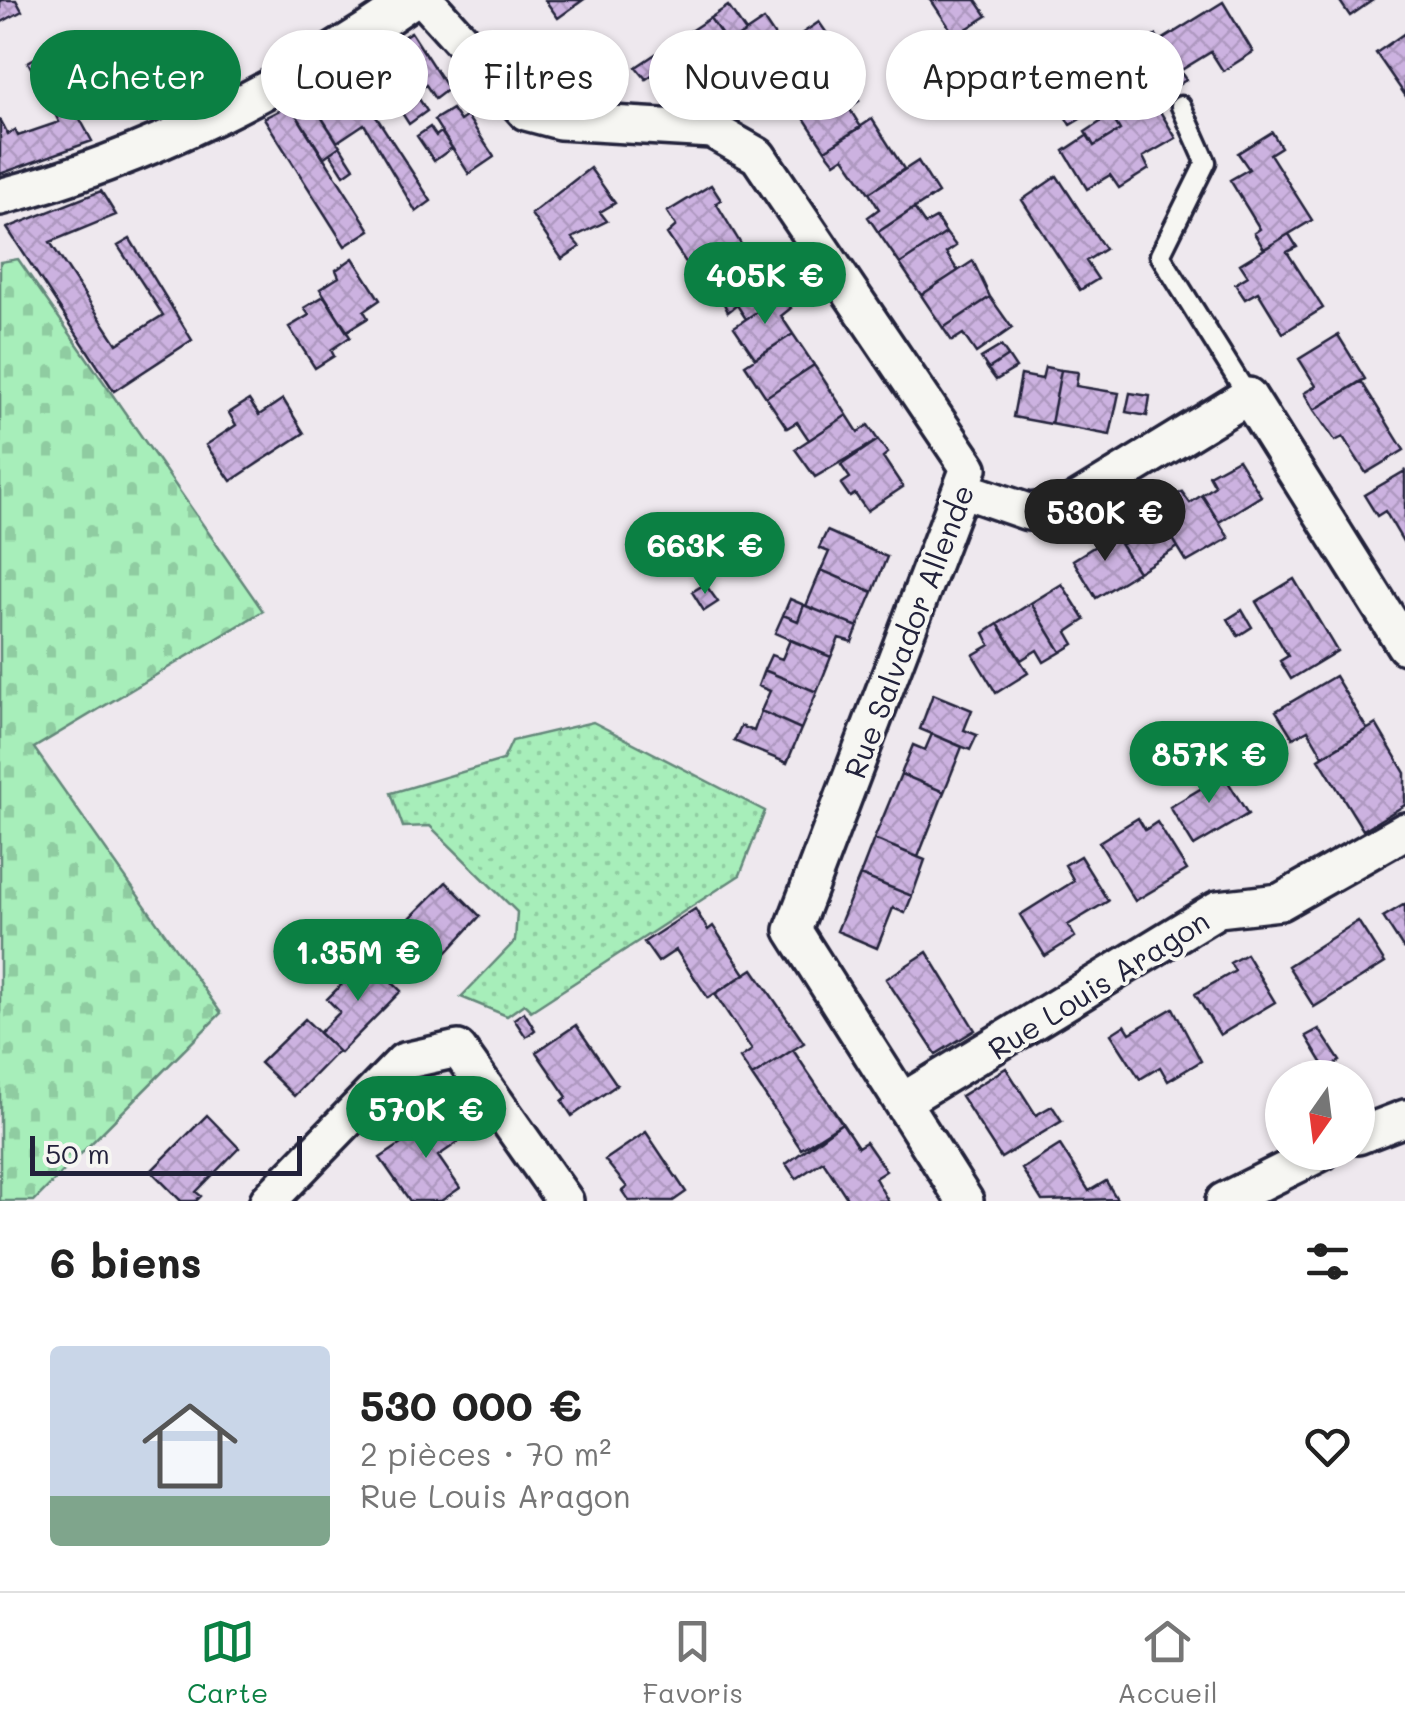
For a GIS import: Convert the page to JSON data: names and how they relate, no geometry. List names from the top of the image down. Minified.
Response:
{"streets":{"street":["Rue Salvador Allende","Rue Louis Aragon"]},"crossings":[["Rue Salvador Allende","Rue Louis Aragon"]],"scale_bar":"50 m","north":"bottom","page":{"chip":["Acheter","Louer","Filtres","Nouveau","Appartement"],"price":["405K €","530K €","663K €","857K €","1.35M €","570K €"],"scale":"50 m","heading":"6 biens","list":[{"name":"530 000 €","note":"2 pièces · 70 m² · Rue Louis Aragon"}],"tabs":["Carte","Favoris","Accueil"]}}
